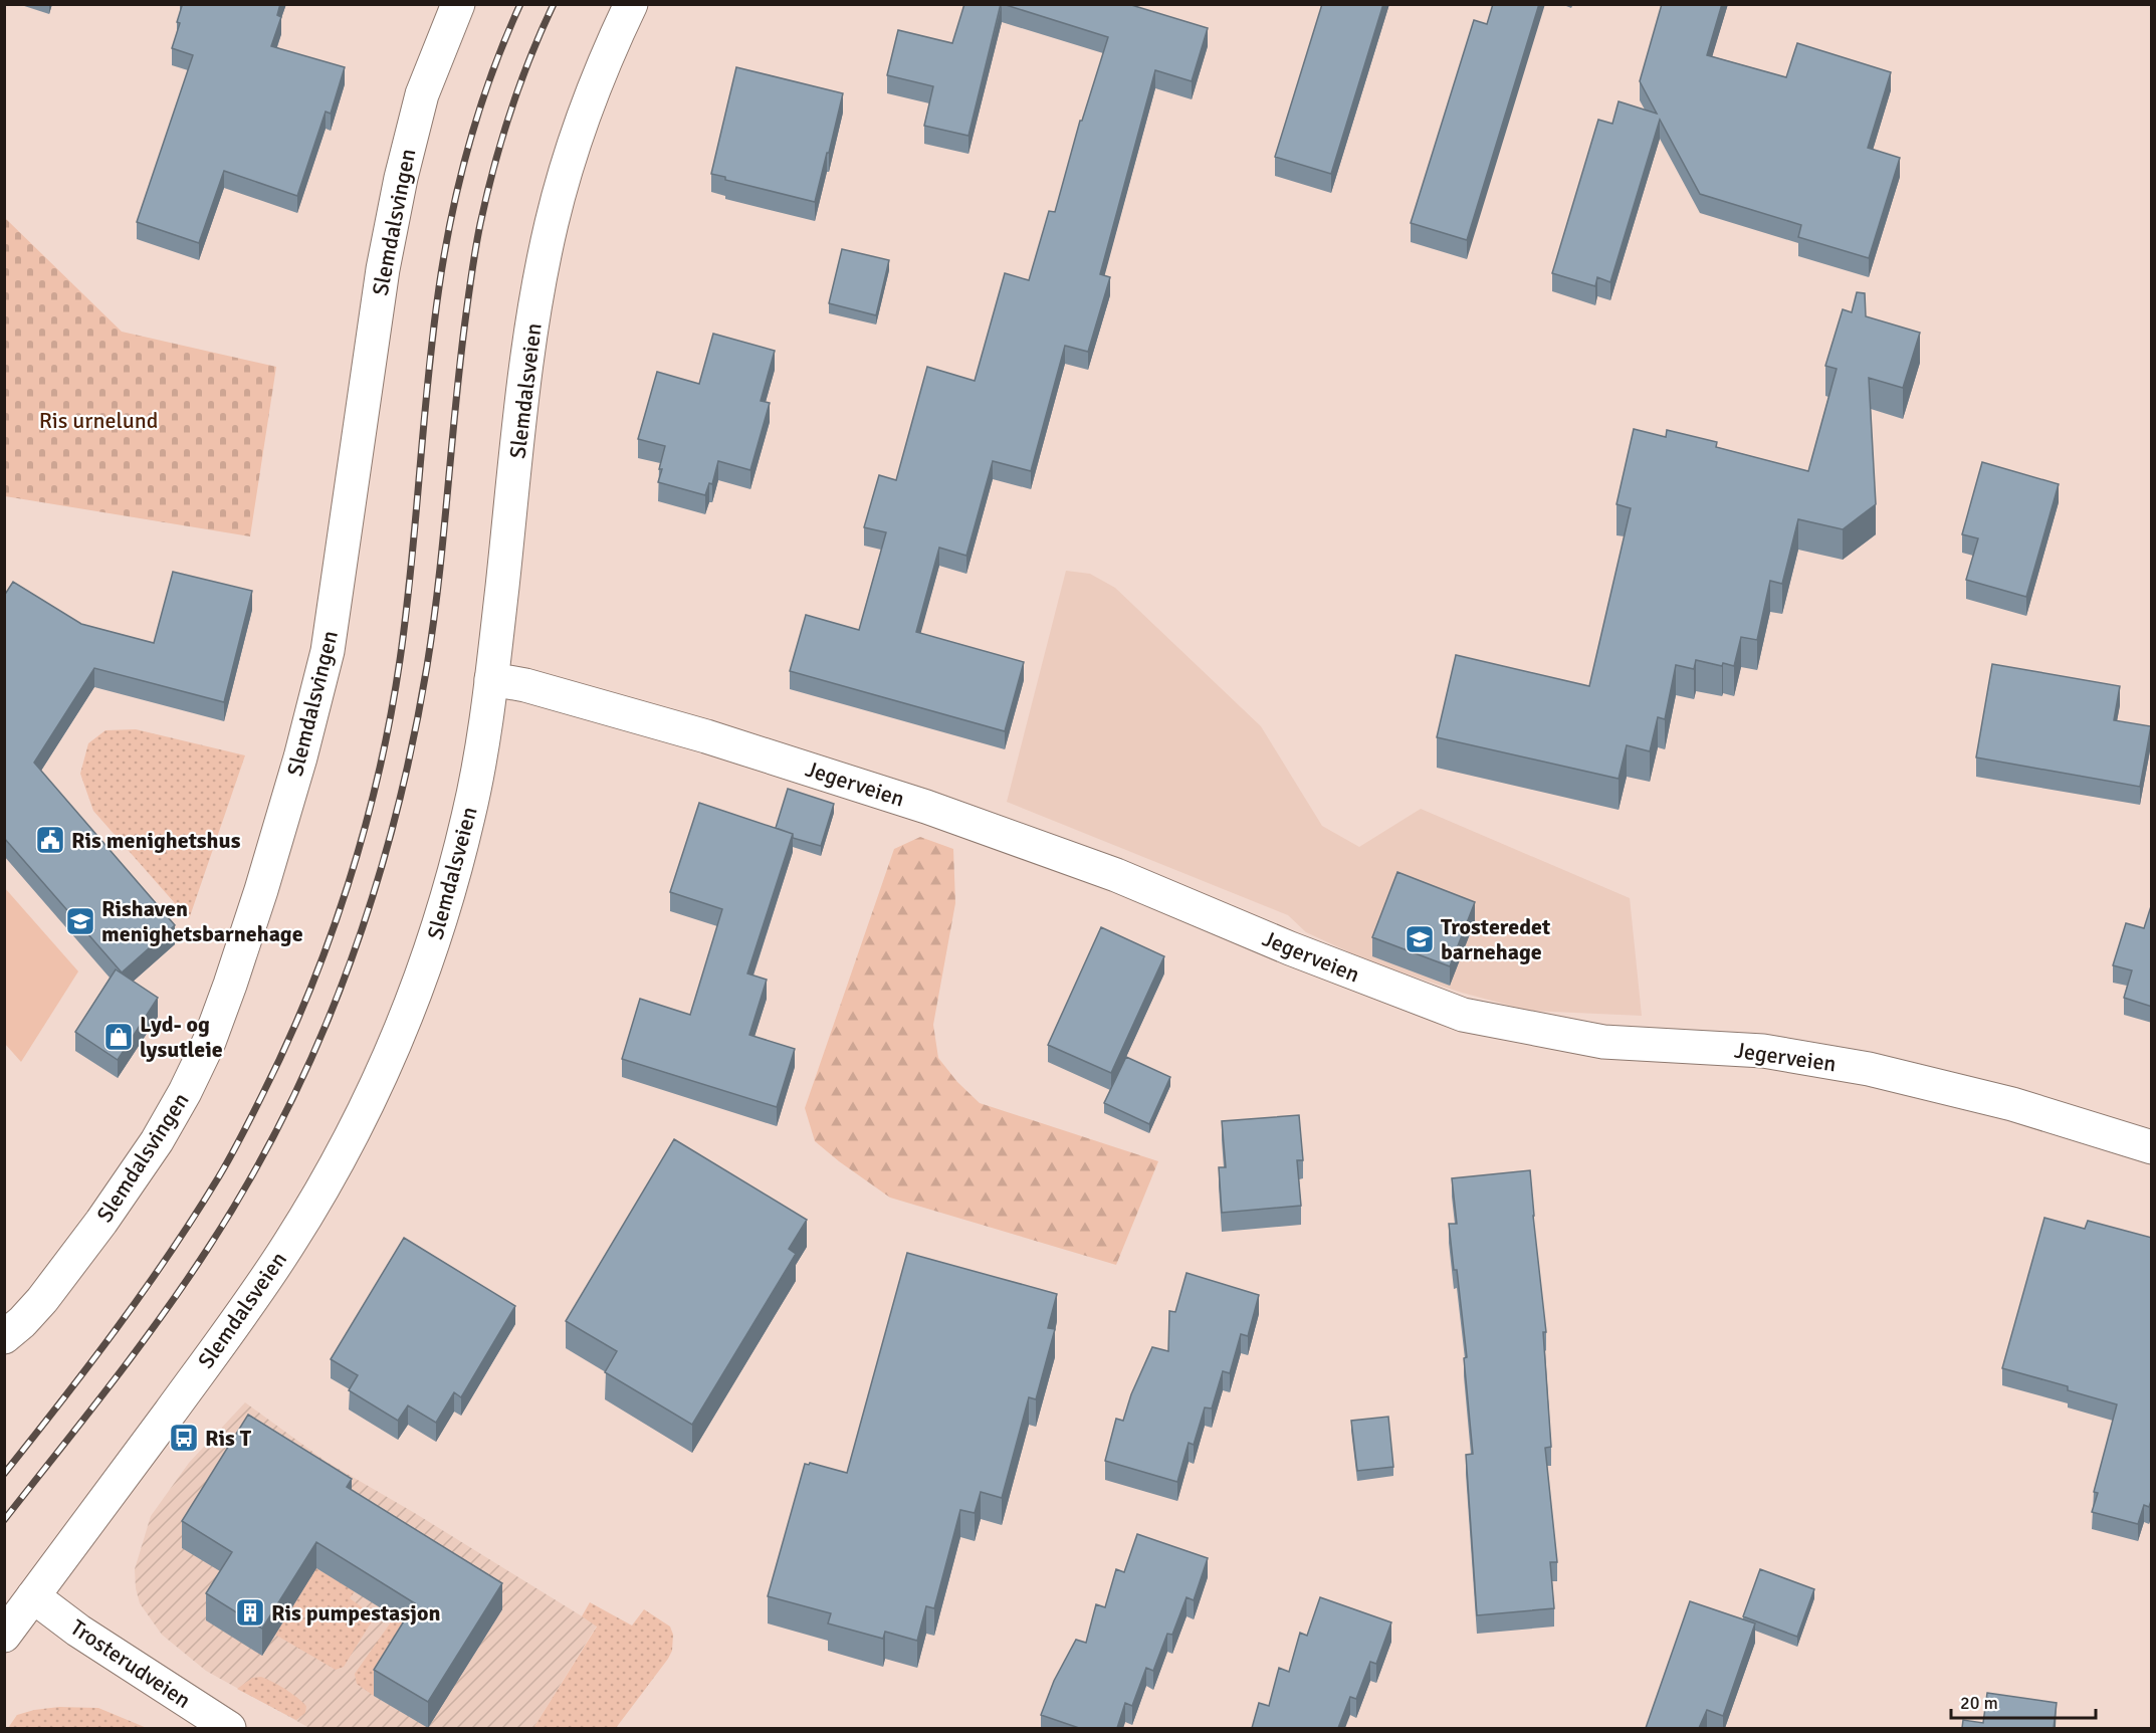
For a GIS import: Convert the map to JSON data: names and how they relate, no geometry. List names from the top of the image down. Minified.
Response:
{"streets":{"street":["Slemdalsvingen","Slemdalsveien","Jegerveien","Trosterudveien"]},"crossings":[["Slemdalsveien","Jegerveien"],["Slemdalsveien","Trosterudveien"]],"parks":["Ris urnelund"],"places":{"public building":["Ris menighetshus"],"school or university":["Rishaven menighetsbarnehage","Trosteredet barnehage"],"shop":["Lyd- og lysutleie"],"bus stop":["Ris T"],"building":["Ris pumpestasjon"]},"scale_bar":"20 m"}
